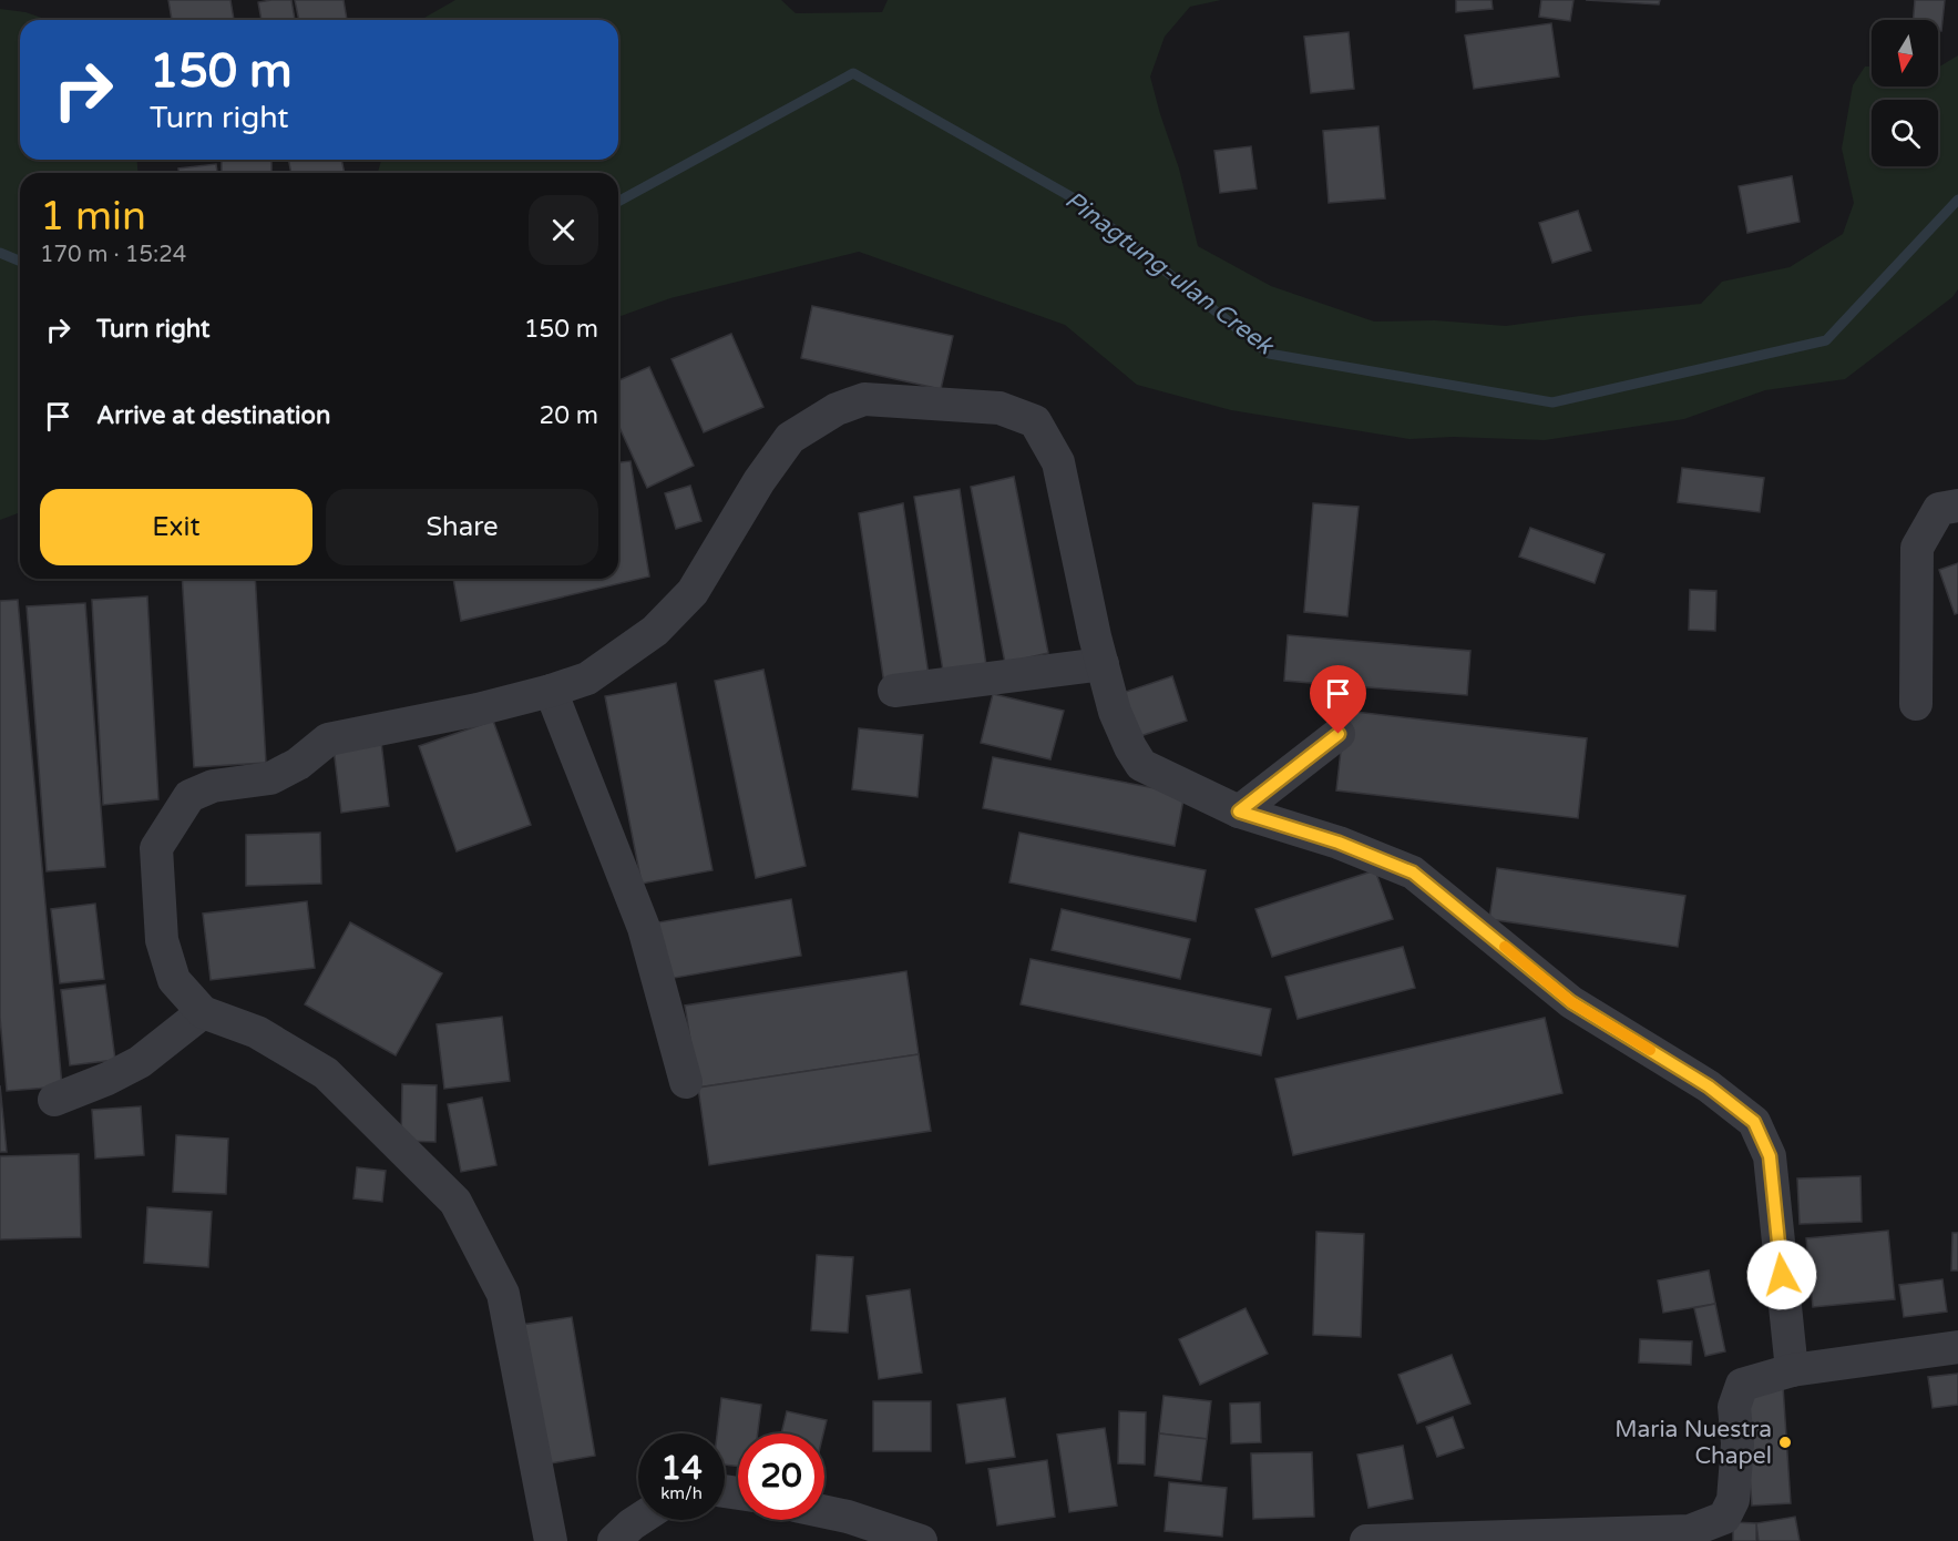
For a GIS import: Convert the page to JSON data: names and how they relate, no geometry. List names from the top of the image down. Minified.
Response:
{"water":["Pinagtung-ulan Creek"],"places":["Maria Nuestra Chapel"],"north":"bottom","page":{"turn":["150 m","Turn right"],"heading":["1 min","170 m · 15:24"],"list":[{"name":"Turn right","value":"150 m"},{"name":"Arrive at destination","value":"20 m"}],"buttons":["Exit","Share"],"speed":"14 km/h","limit":"20"}}
